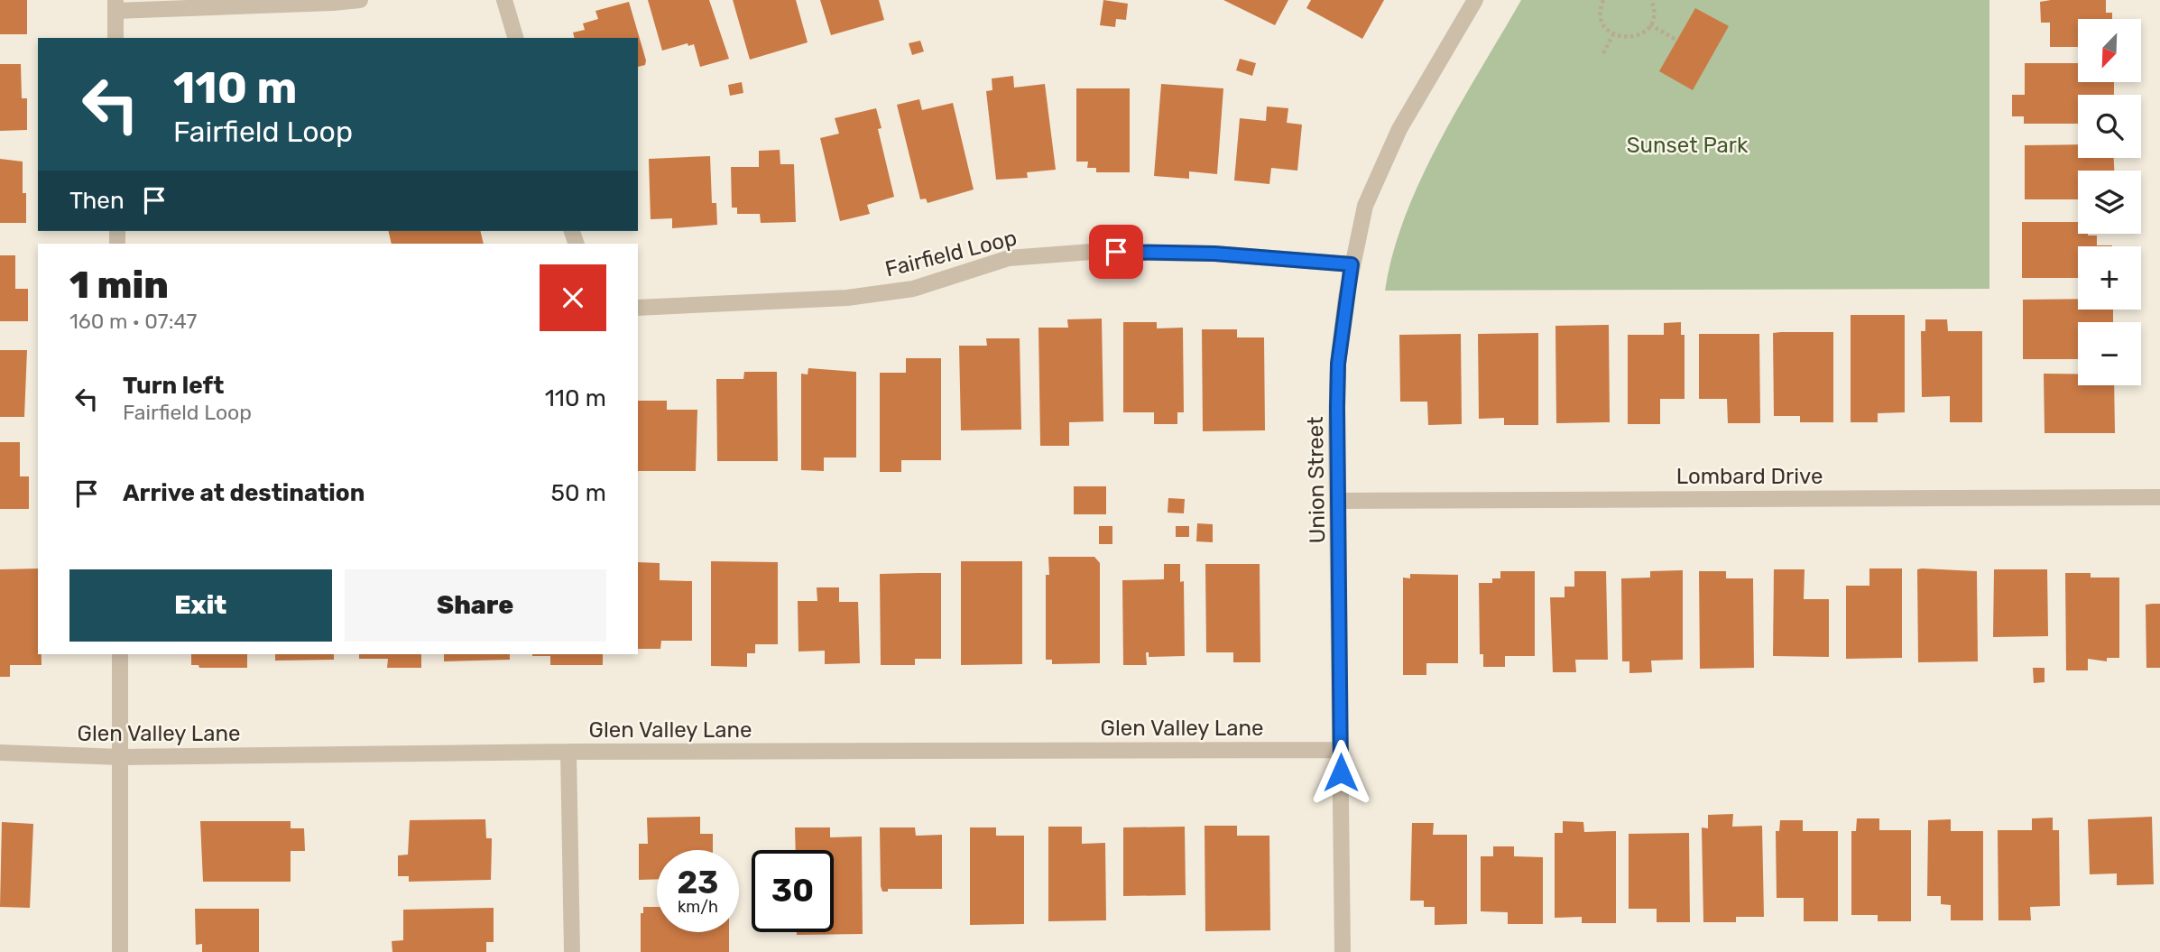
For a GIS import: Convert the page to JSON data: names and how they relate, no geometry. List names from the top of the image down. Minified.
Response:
{"streets":{"street":["Fairfield Loop","Lombard Drive","Union Street","Glen Valley Lane"]},"crossings":[["Fairfield Loop","Union Street"],["Lombard Drive","Union Street"],["Union Street","Glen Valley Lane"]],"parks":["Sunset Park"],"north":"bottom left","page":{"map_buttons":["+","−"],"turn":["110 m","Fairfield Loop"],"then":"Then","heading":["1 min","160 m · 07:47"],"list":[{"name":"Turn left","note":"Fairfield Loop","value":"110 m"},{"name":"Arrive at destination","value":"50 m"}],"buttons":["Exit","Share"],"speed":"23 km/h","limit":"30"}}
